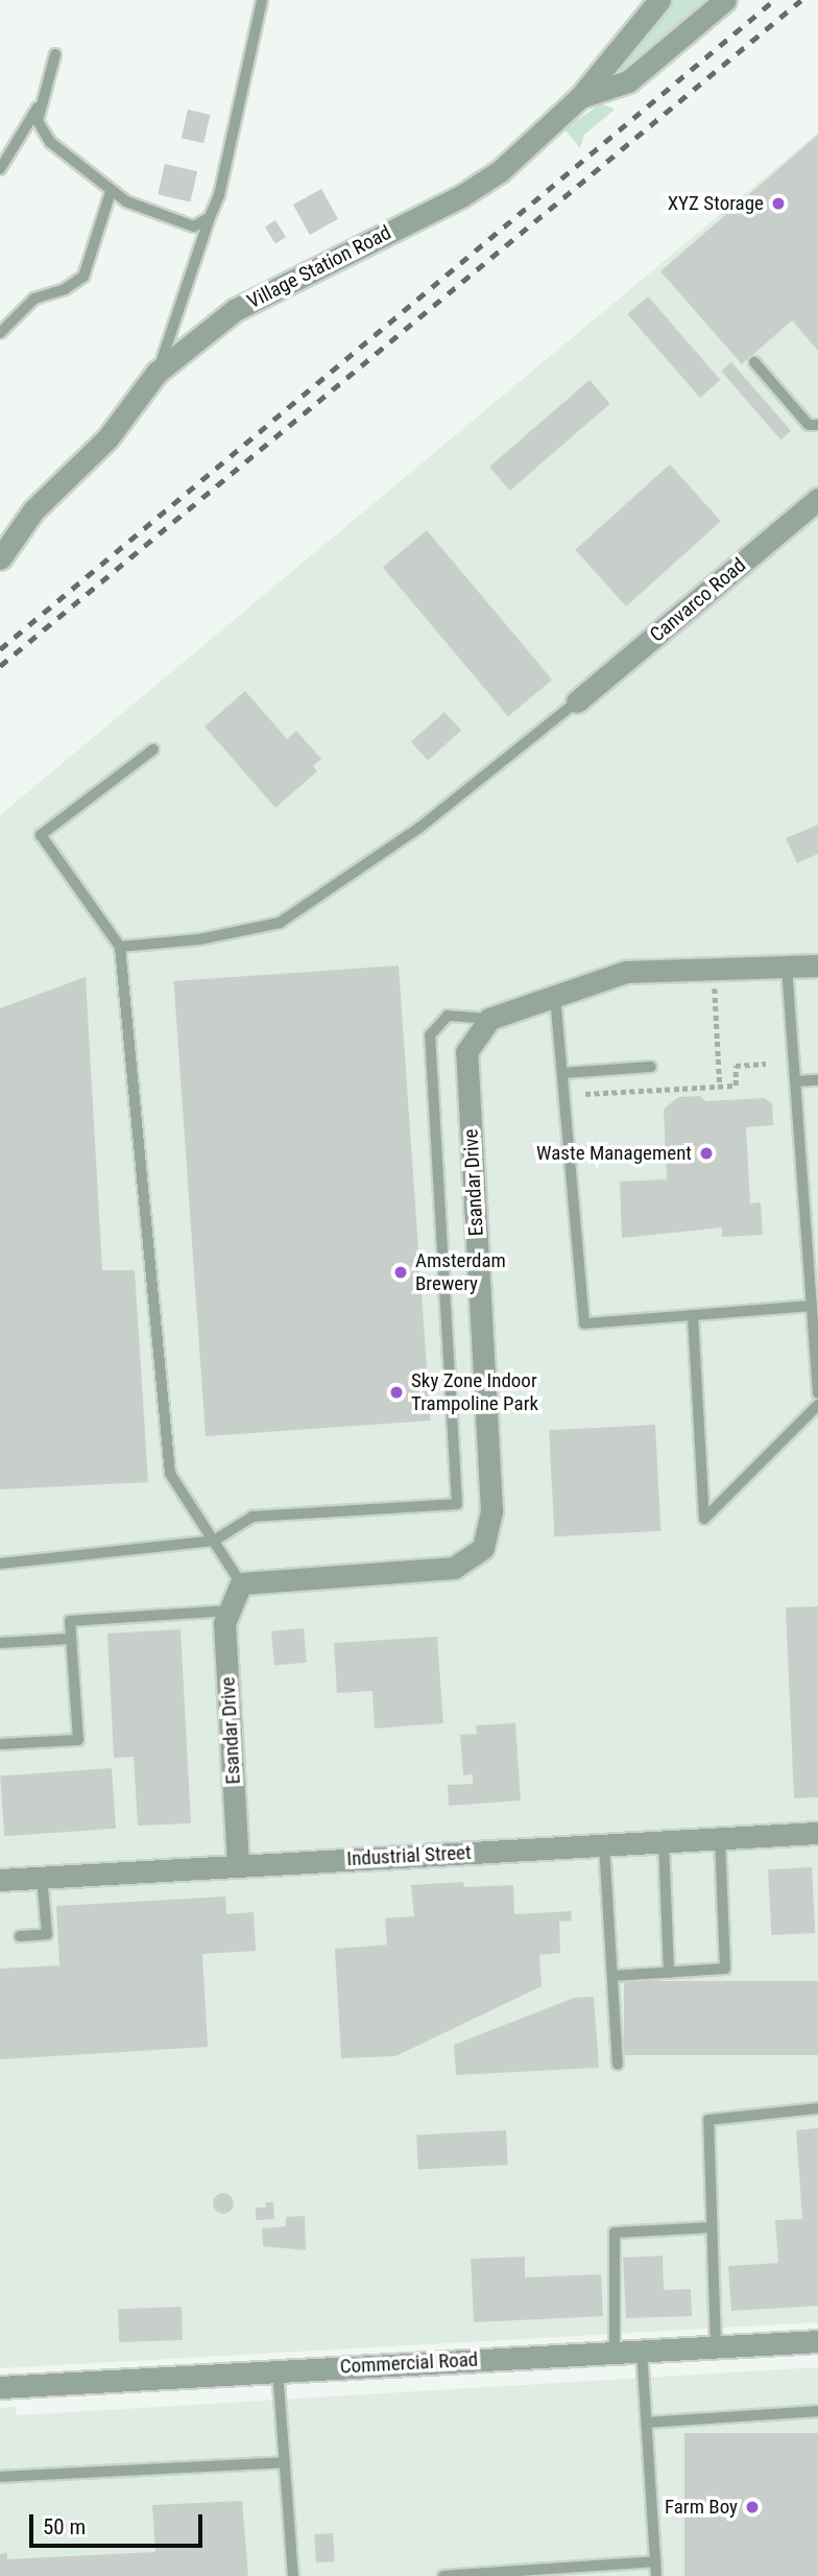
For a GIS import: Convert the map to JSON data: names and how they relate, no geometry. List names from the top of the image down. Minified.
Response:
{"streets":{"street":["Village Station Road","Canvarco Road","Esandar Drive","Industrial Street","Commercial Road"]},"crossings":[["Esandar Drive","Industrial Street"]],"places":["XYZ Storage","Waste Management","Amsterdam Brewery","Sky Zone Indoor Trampoline Park","Farm Boy"],"scale_bar":"50 m"}
